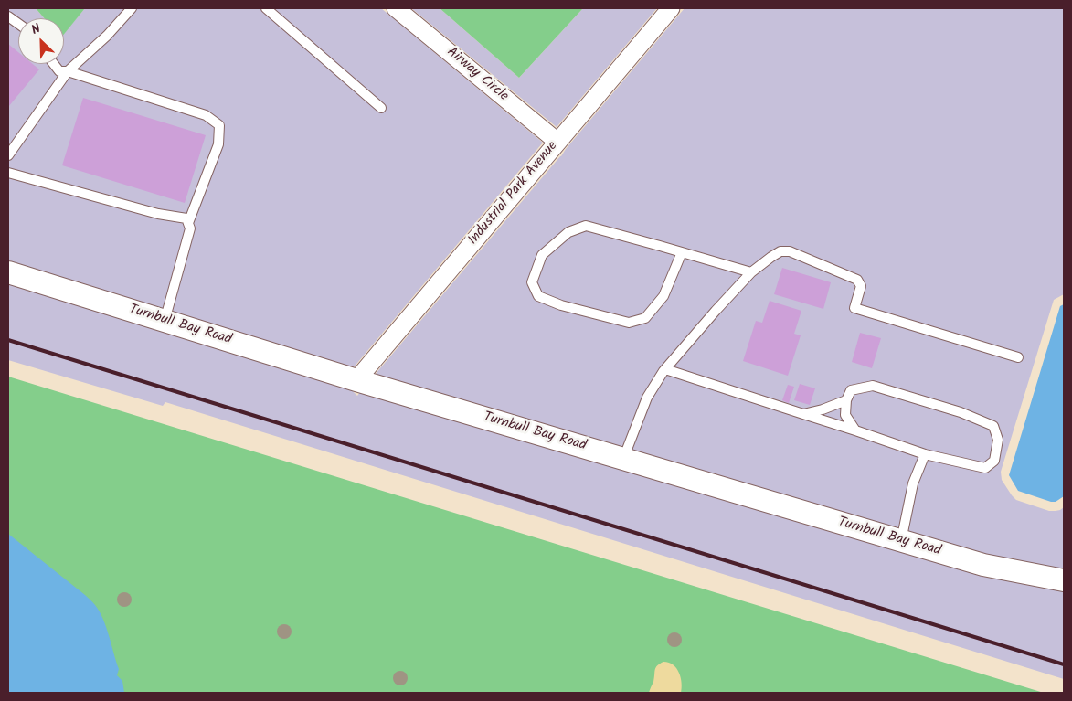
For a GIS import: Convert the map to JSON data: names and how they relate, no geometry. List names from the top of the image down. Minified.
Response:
{"streets":{"street":["Airway Circle","Industrial Park Avenue","Turnbull Bay Road"]},"crossings":[["Airway Circle","Industrial Park Avenue"],["Industrial Park Avenue","Turnbull Bay Road"]],"north":"top left"}
